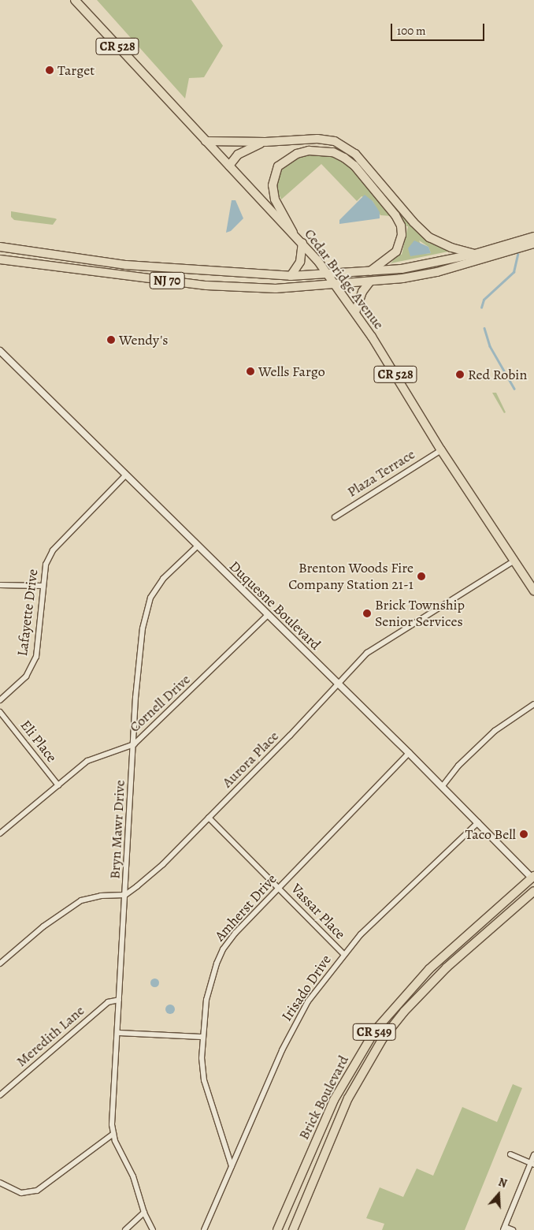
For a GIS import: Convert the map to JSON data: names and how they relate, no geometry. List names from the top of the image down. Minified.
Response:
{"streets":{"main road":["CR 528","Cedar Bridge Avenue","NJ 70","CR 549","Brick Boulevard"],"street":["Plaza Terrace","Duquesne Boulevard","Lafayette Drive","Cornell Drive","Eli Place","Aurora Place","Bryn Mawr Drive","Amherst Drive","Vassar Place","Irisado Drive","Meredith Lane"]},"crossings":[["Cedar Bridge Avenue","NJ 70"],["Cedar Bridge Avenue","Plaza Terrace"],["Cedar Bridge Avenue","Aurora Place"],["Duquesne Boulevard","Lafayette Drive"],["Duquesne Boulevard","Cornell Drive"],["Duquesne Boulevard","Aurora Place"],["Duquesne Boulevard","Bryn Mawr Drive"],["Duquesne Boulevard","Amherst Drive"],["Duquesne Boulevard","Irisado Drive"],["Duquesne Boulevard","Brick Boulevard"],["Cornell Drive","Eli Place"],["Cornell Drive","Bryn Mawr Drive"],["Aurora Place","Bryn Mawr Drive"],["Aurora Place","Vassar Place"],["Bryn Mawr Drive","Meredith Lane"],["Amherst Drive","Vassar Place"],["Amherst Drive","Irisado Drive"],["Vassar Place","Irisado Drive"]],"places":["Target","Wendy's","Wells Fargo","Red Robin","Brenton Woods Fire Company Station 21-1","Brick Township Senior Services","Taco Bell"],"scale_bar":"100 m","north":"top"}
